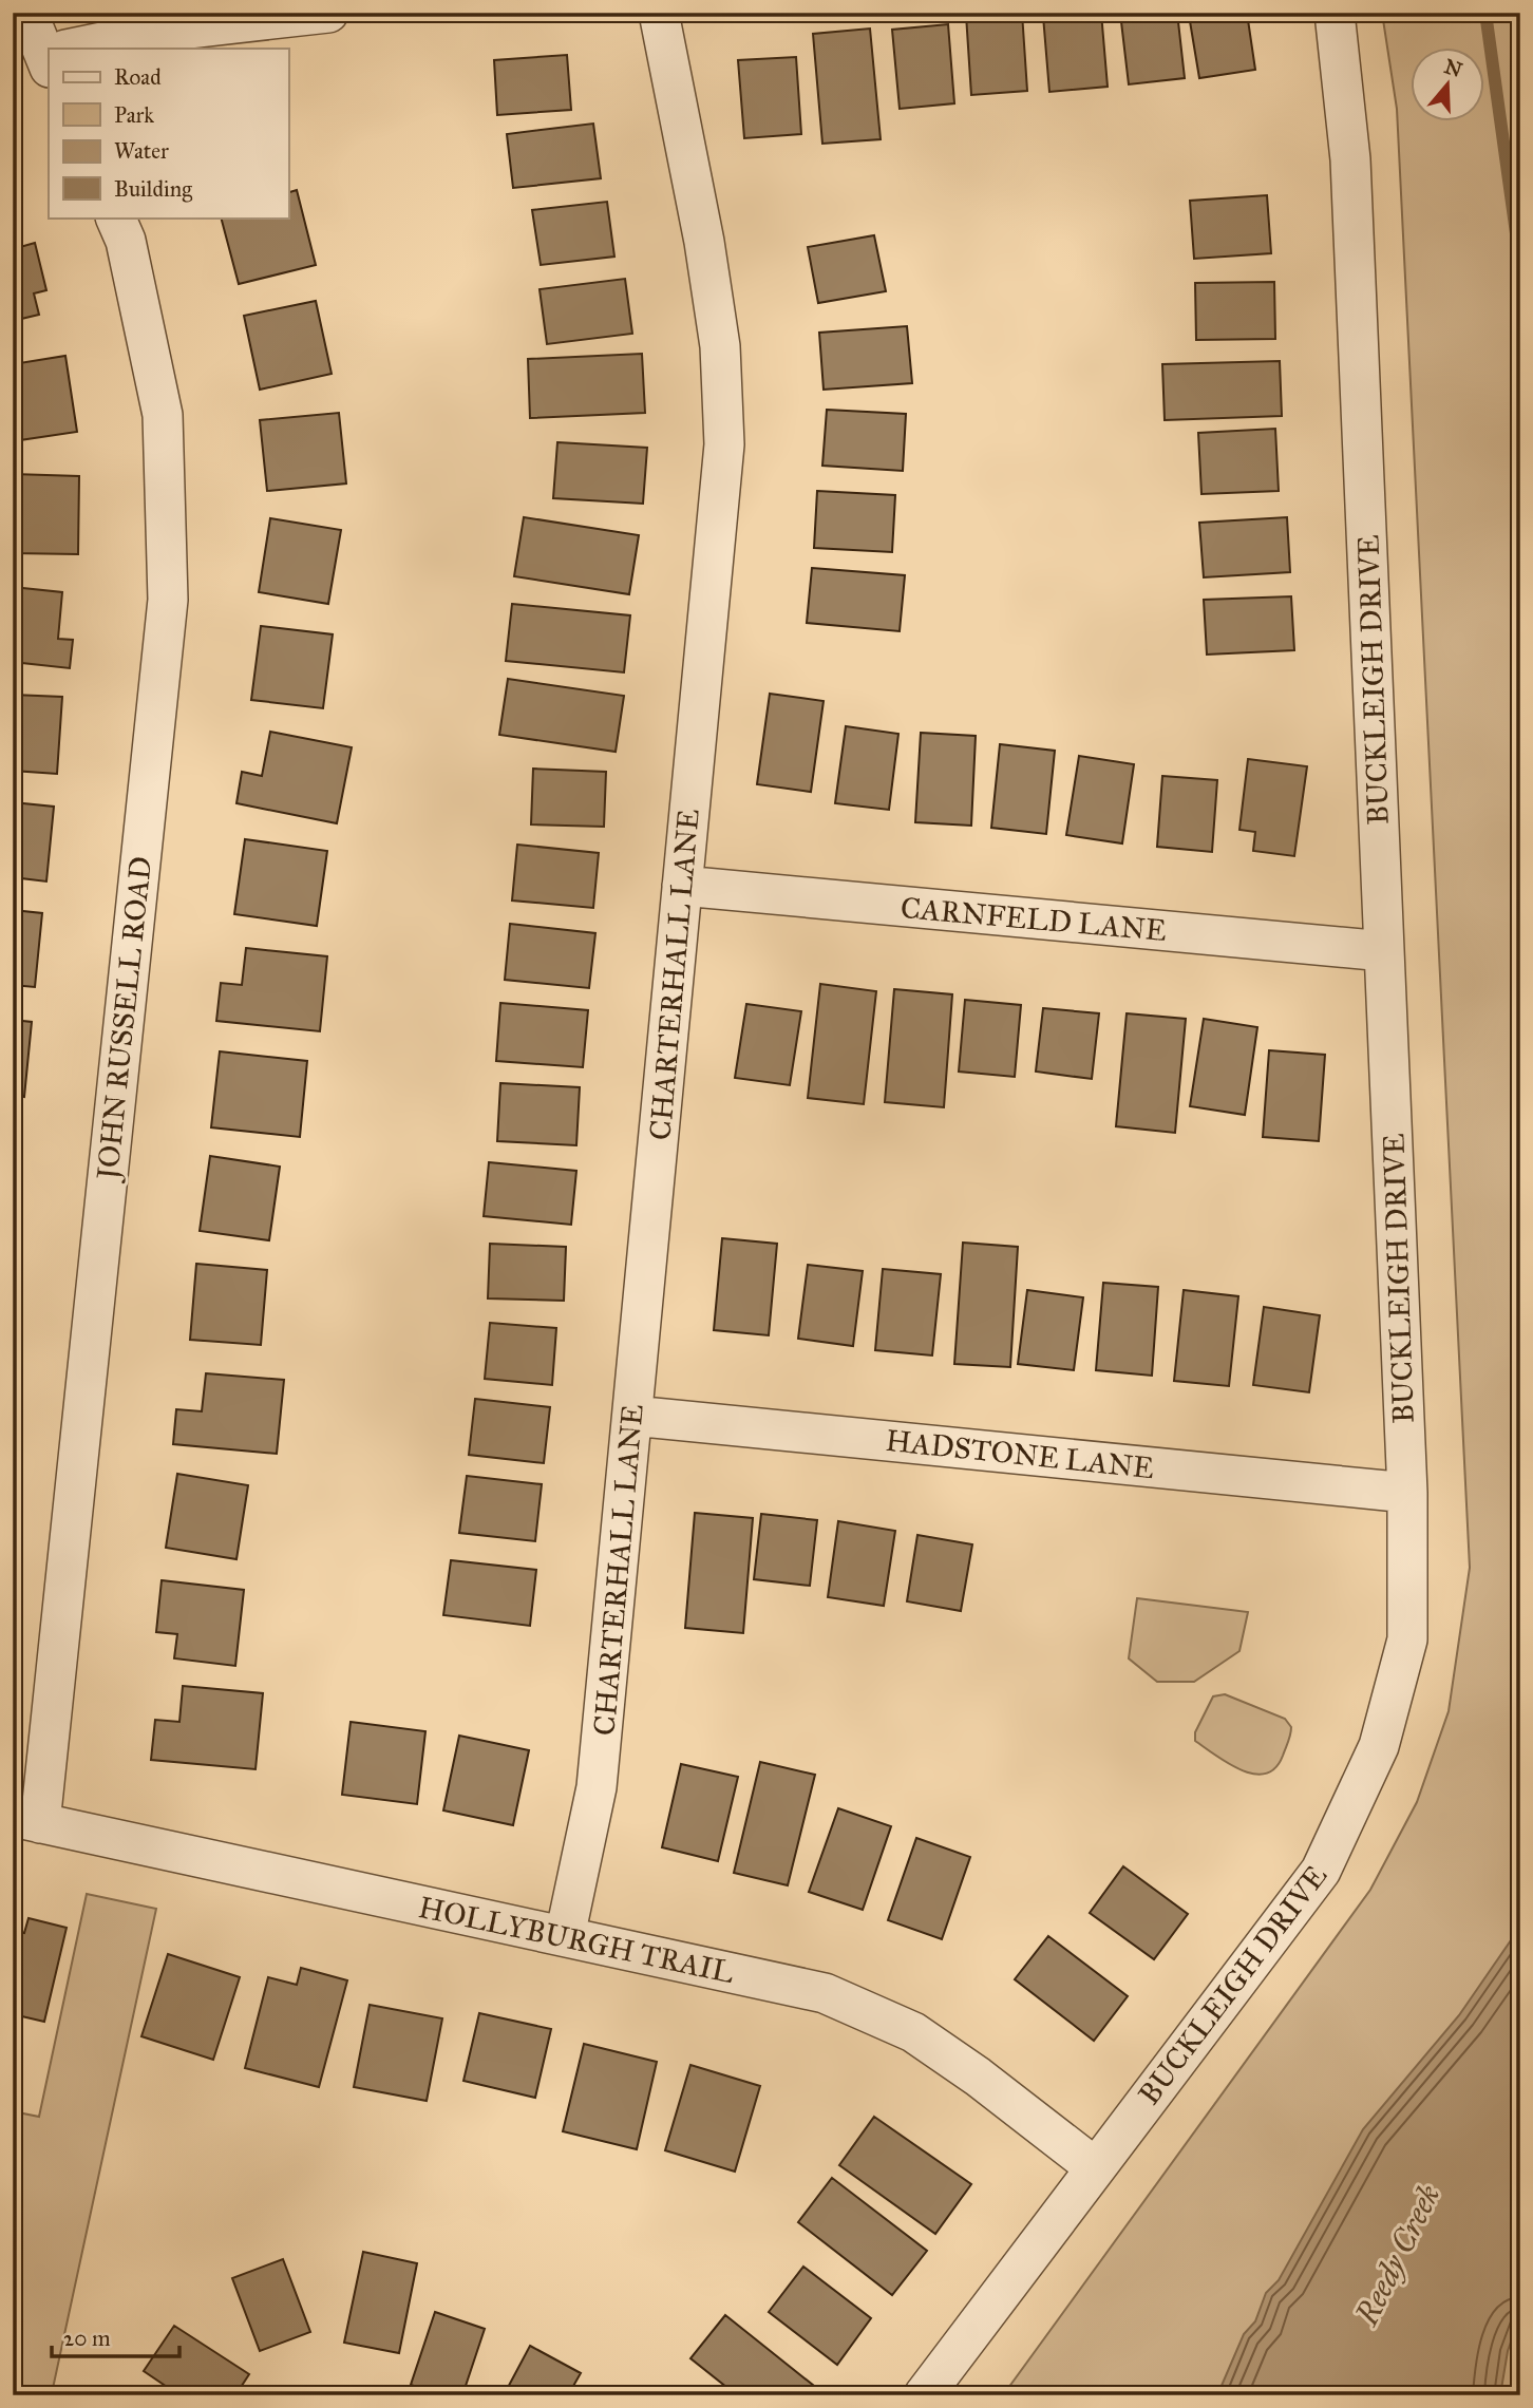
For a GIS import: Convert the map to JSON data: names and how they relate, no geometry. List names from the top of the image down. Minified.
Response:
{"streets":{"street":["BUCKLEIGH DRIVE","CARNFELD LANE","CHARTERHALL LANE","JOHN RUSSELL ROAD","HADSTONE LANE","HOLLYBURGH TRAIL"]},"crossings":[["BUCKLEIGH DRIVE","CARNFELD LANE"],["BUCKLEIGH DRIVE","HADSTONE LANE"],["BUCKLEIGH DRIVE","HOLLYBURGH TRAIL"],["CARNFELD LANE","CHARTERHALL LANE"],["CHARTERHALL LANE","HADSTONE LANE"],["CHARTERHALL LANE","HOLLYBURGH TRAIL"],["JOHN RUSSELL ROAD","HOLLYBURGH TRAIL"]],"water":["Reedy Creek"],"legend":["Road","Park","Water","Building"],"scale_bar":"20 m","north":"top"}
